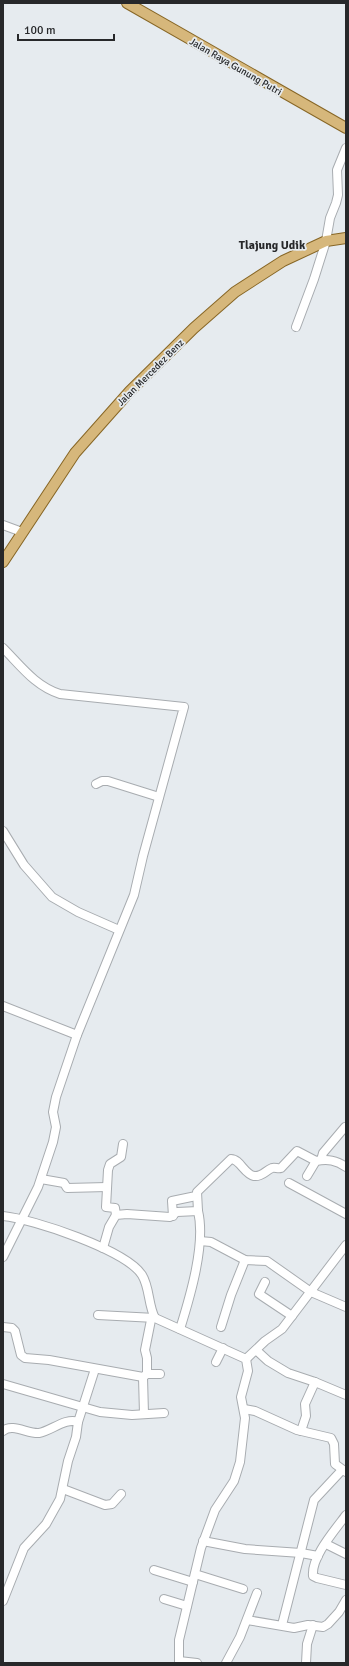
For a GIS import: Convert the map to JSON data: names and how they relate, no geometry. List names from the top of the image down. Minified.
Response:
{"streets":{"main road":["Jalan Raya Gunung Putri","Jalan Mercedez Benz"]},"districts":["Tlajung Udik"],"scale_bar":"100 m"}
